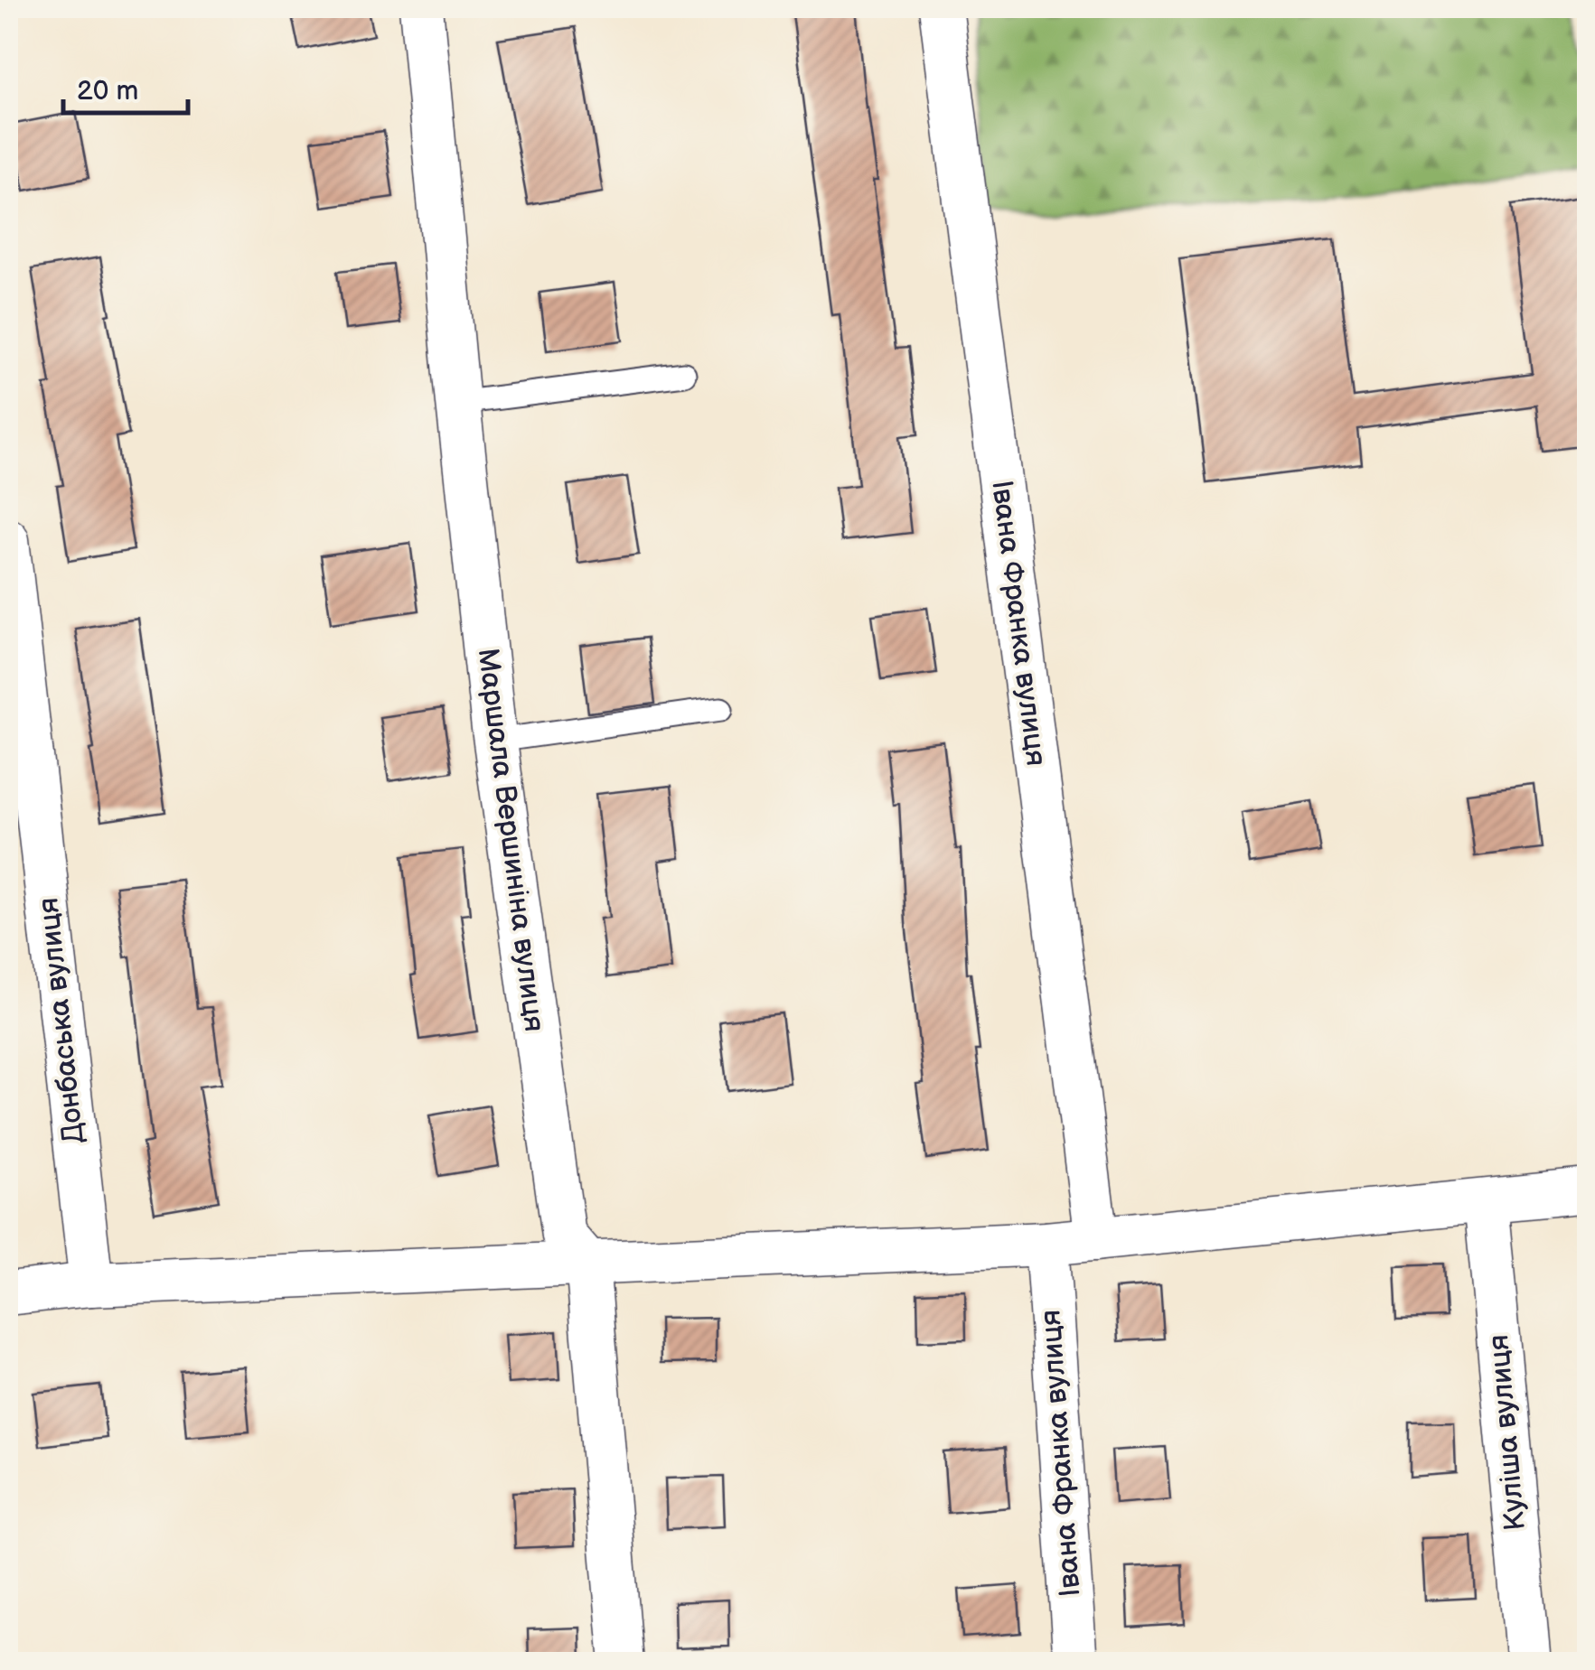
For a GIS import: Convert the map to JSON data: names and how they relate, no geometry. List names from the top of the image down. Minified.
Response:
{"streets":{"street":["Івана Франка вулиця","Маршала Вершиніна вулиця","Донбаська вулиця","Куліша вулиця"]},"scale_bar":"20 m"}
